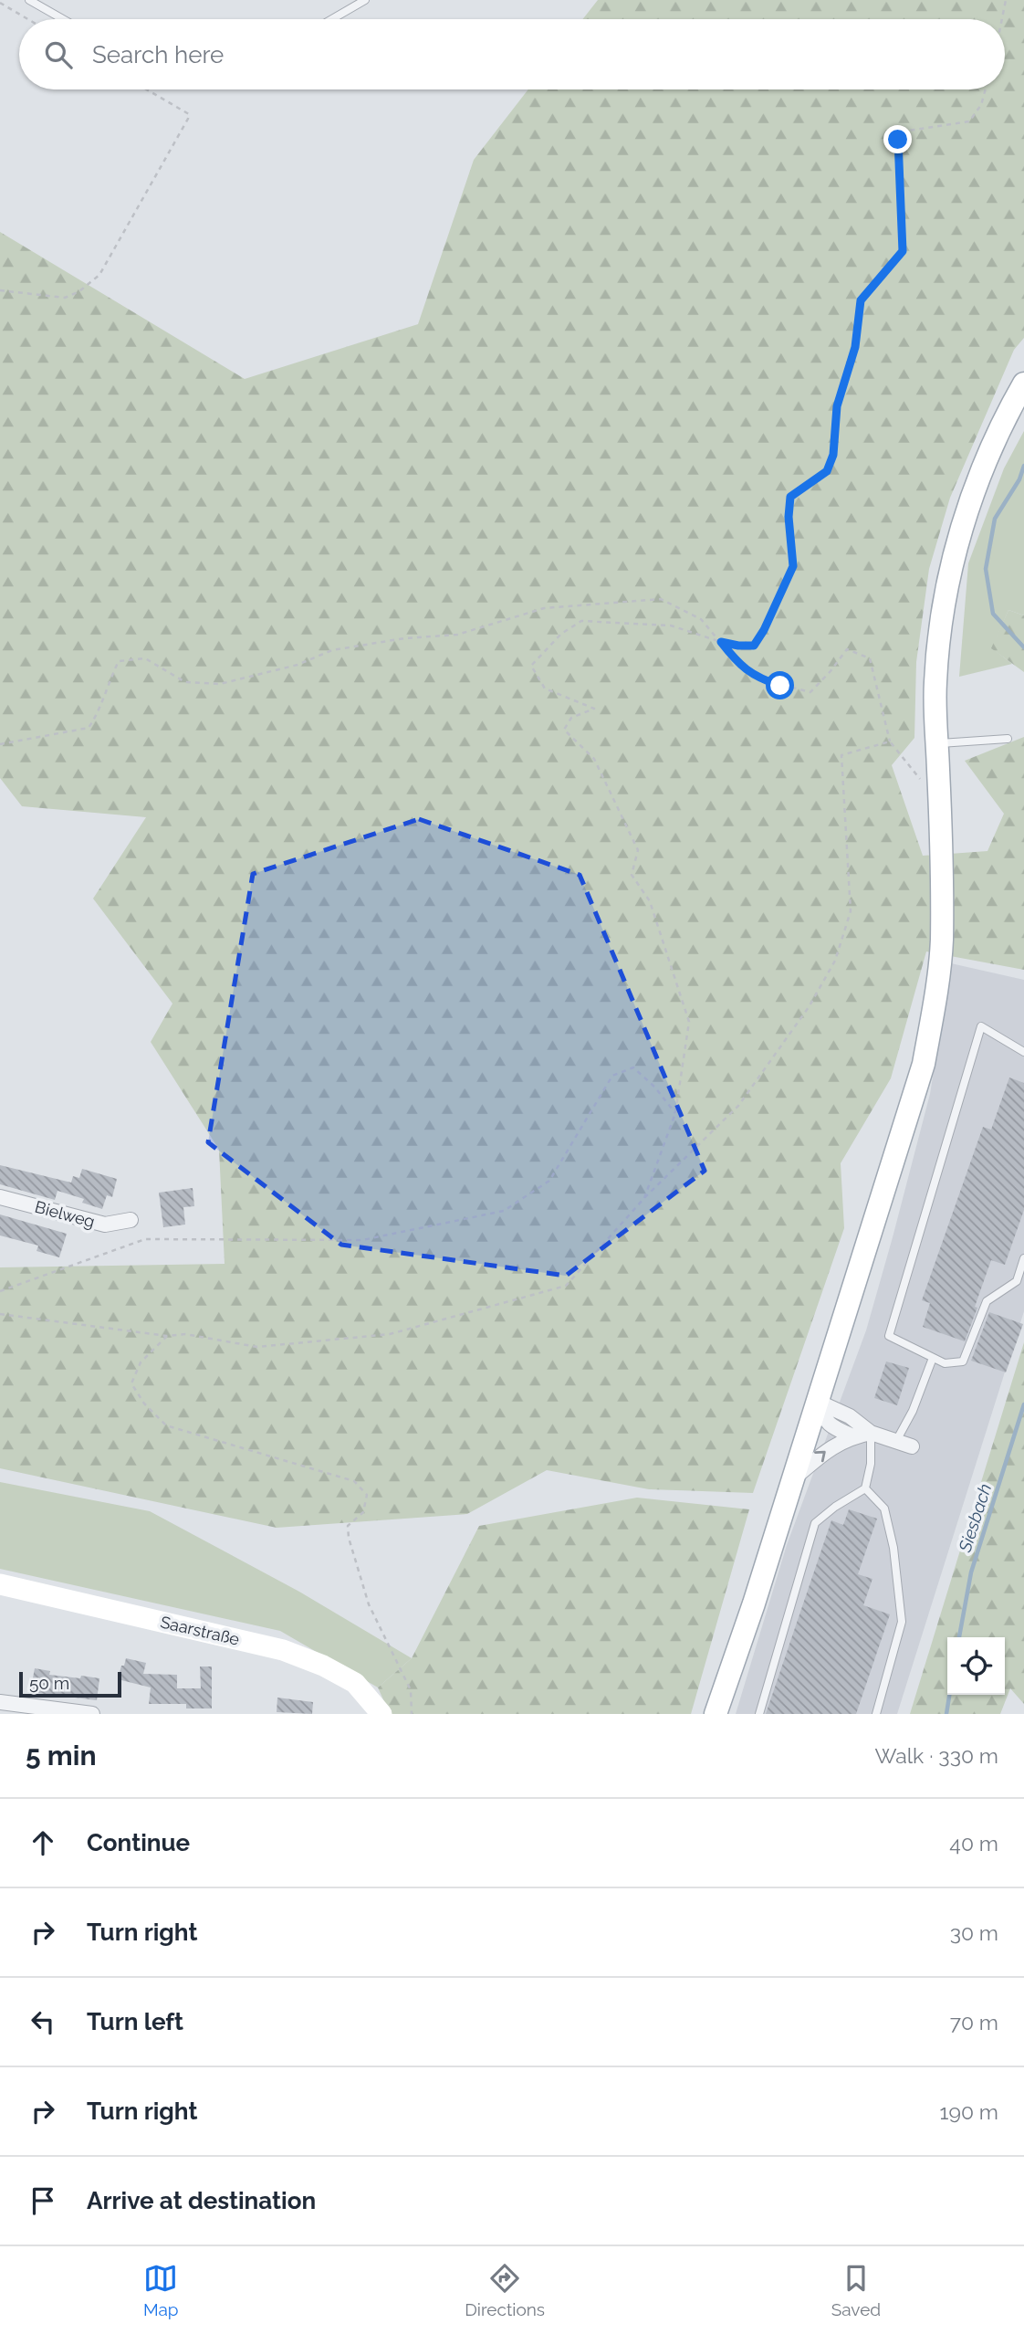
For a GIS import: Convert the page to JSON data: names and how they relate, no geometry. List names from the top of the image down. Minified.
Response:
{"streets":{"street":["Bielweg","Saarstraße"]},"water":["Siesbach"],"scale_bar":"50 m","page":{"search":"Search here","scale":"50 m","heading":["5 min","Walk · 330 m"],"list":[["Continue","40 m"],["Turn right","30 m"],["Turn left","70 m"],["Turn right","190 m"],"Arrive at destination"],"nav":["Map","Directions","Saved"]}}
